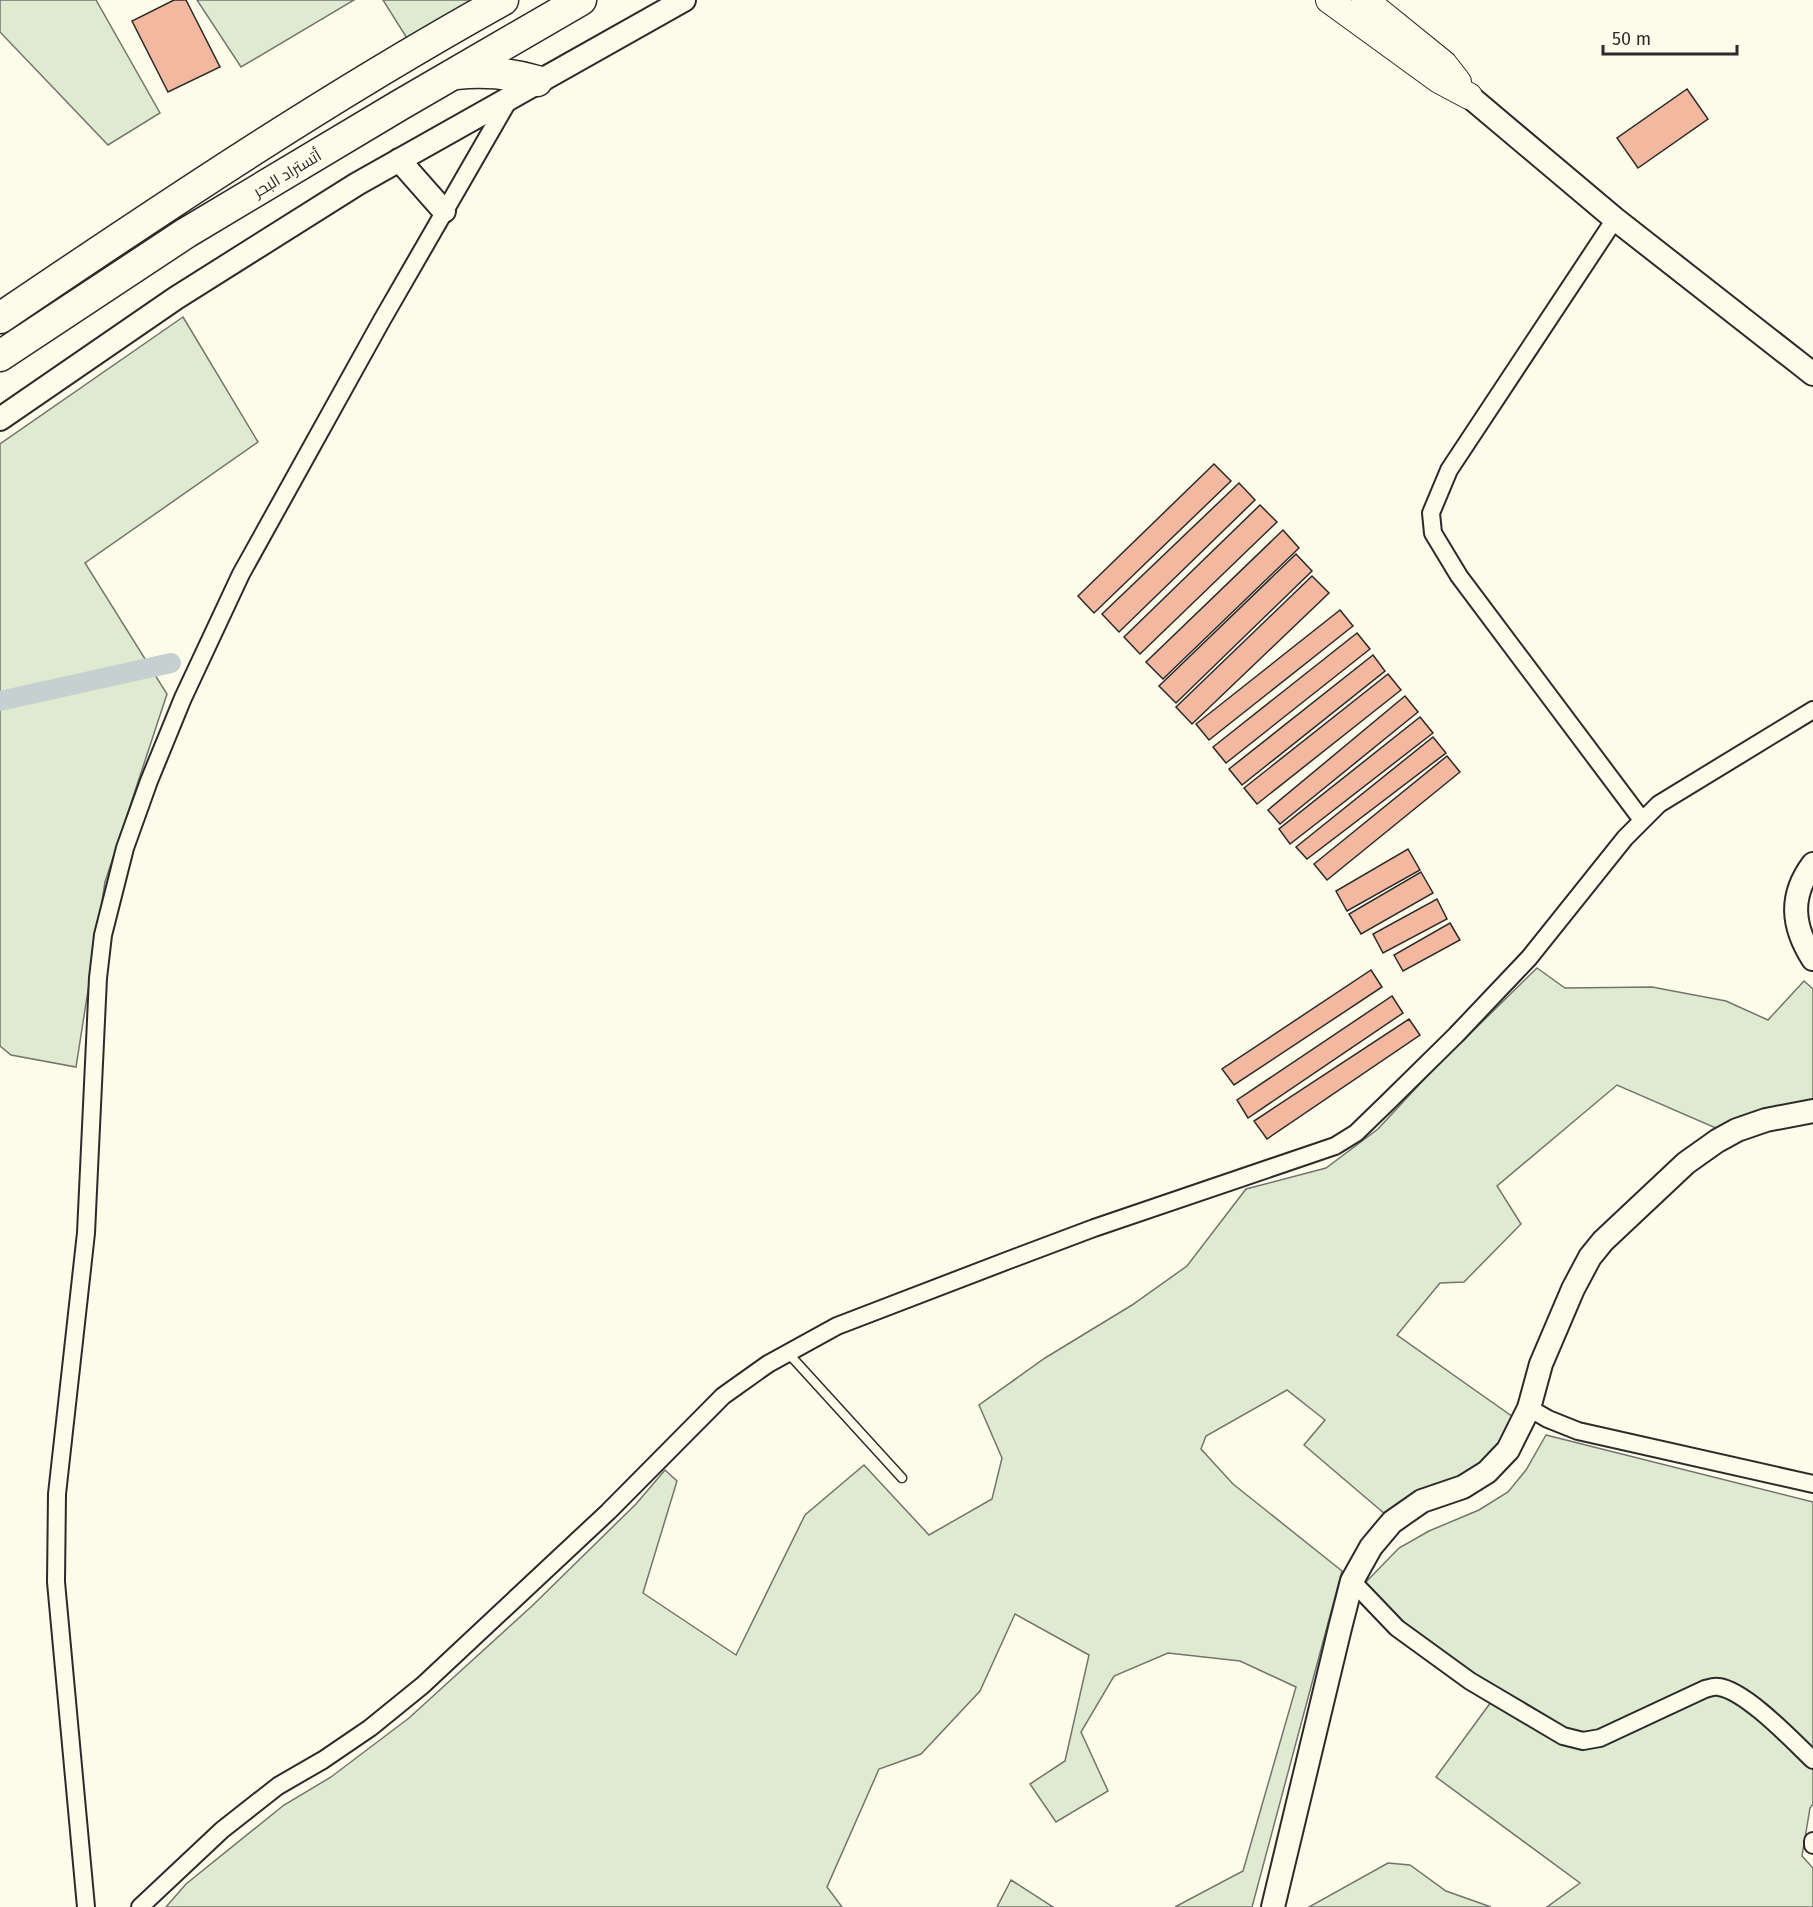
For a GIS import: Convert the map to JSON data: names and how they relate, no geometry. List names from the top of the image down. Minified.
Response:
{"streets":{"highway":["أتستراد البحر"]},"scale_bar":"50 m"}
